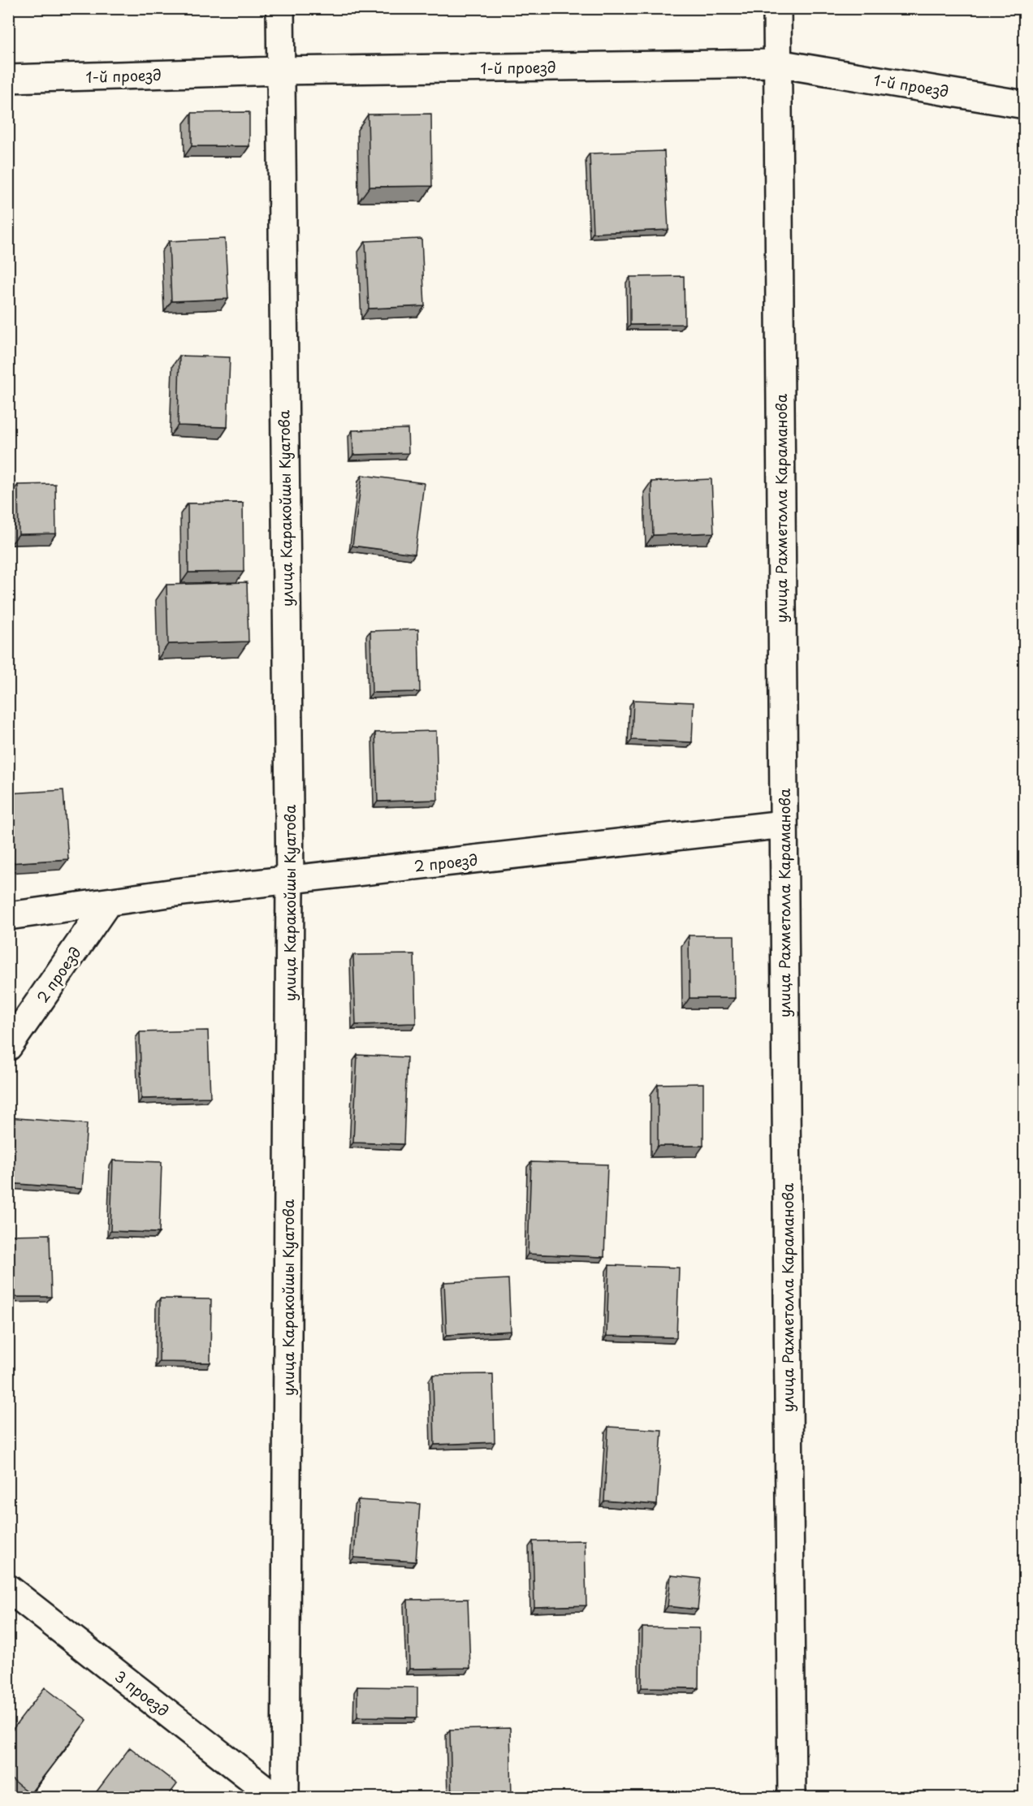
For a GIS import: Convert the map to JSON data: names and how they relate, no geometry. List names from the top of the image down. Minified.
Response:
{"streets":{"street":["1-й проезд","улица Каракойшы Куатова","улица Рахметолла Караманова","2 проезд","3 проезд"]},"crossings":[["1-й проезд","улица Каракойшы Куатова"],["1-й проезд","улица Рахметолла Караманова"],["улица Каракойшы Куатова","2 проезд"],["улица Рахметолла Караманова","2 проезд"]]}
